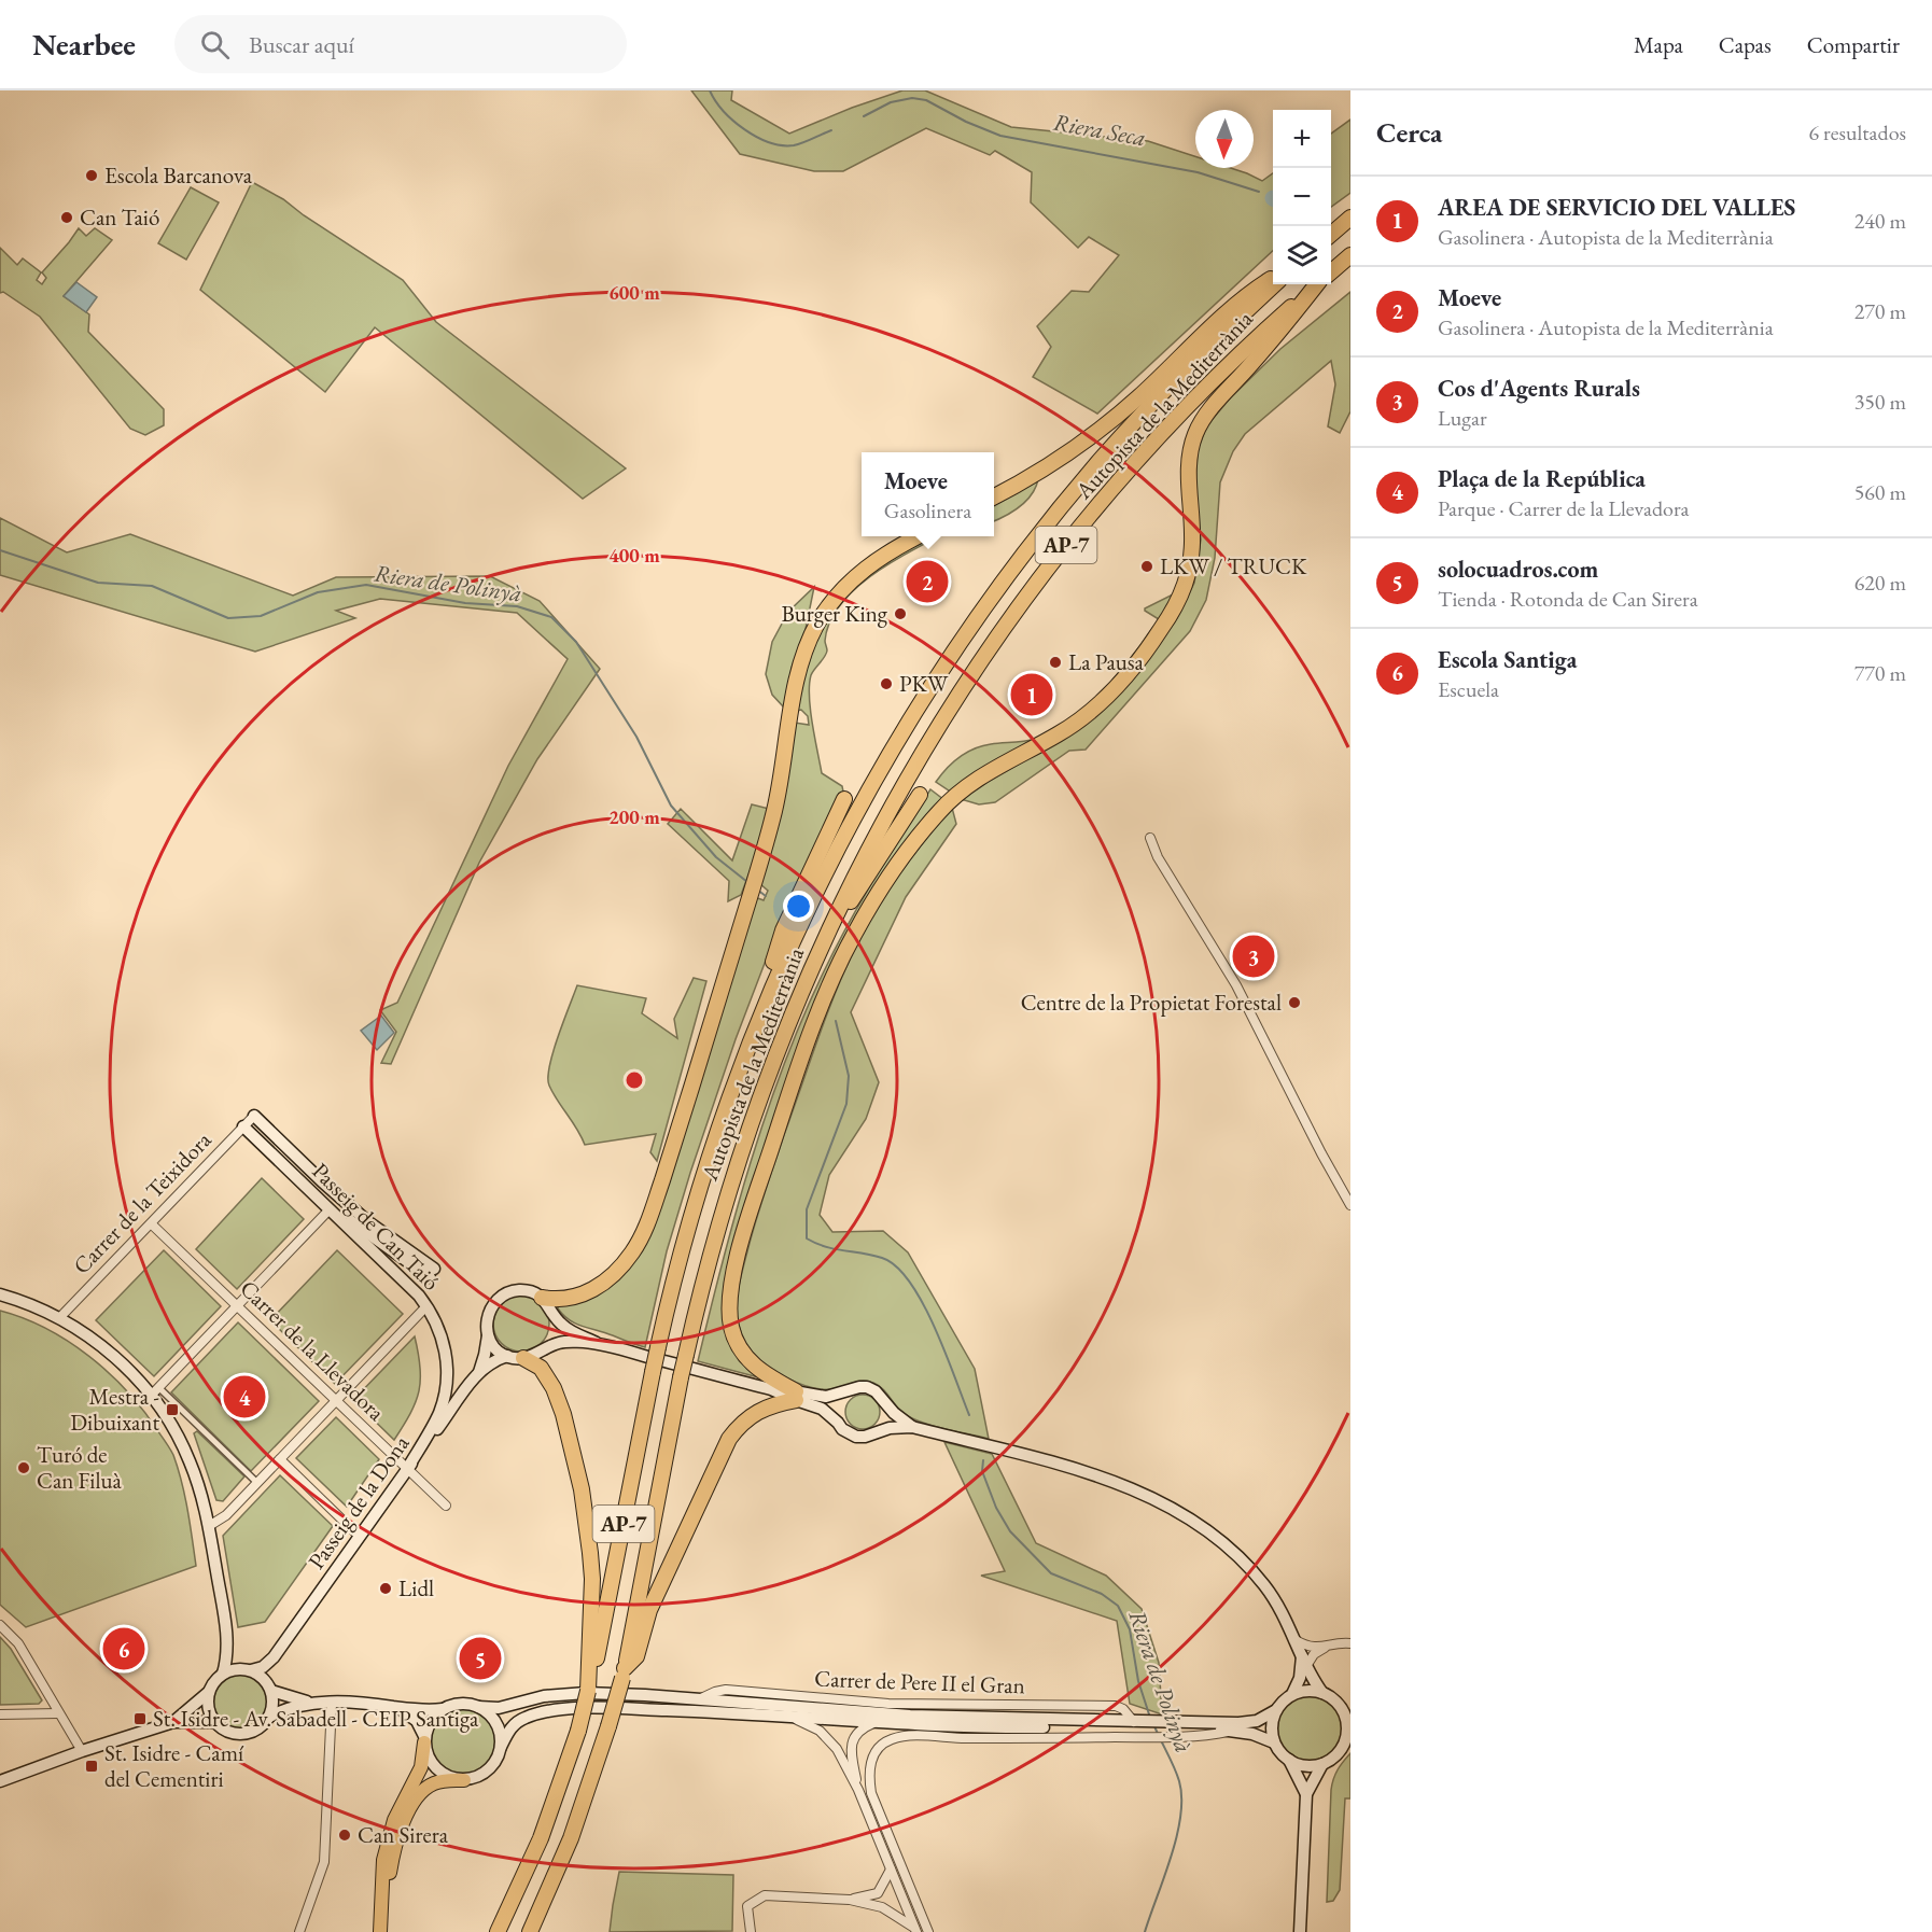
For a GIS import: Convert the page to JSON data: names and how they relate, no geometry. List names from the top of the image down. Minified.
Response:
{"streets":{"highway":["Autopista de la Mediterrània","AP-7"],"main road":["Passeig de Can Taió","Passeig de la Dona"],"street":["Carrer de la Teixidora","Carrer de la Llevadora"]},"crossings":[["Carrer de la Teixidora","Passeig de Can Taió"],["Carrer de la Teixidora","Carrer de la Llevadora"],["Passeig de Can Taió","Carrer de la Llevadora"],["Passeig de Can Taió","Passeig de la Dona"],["Carrer de la Llevadora","Passeig de la Dona"]],"water":["Riera Seca","Riera de Polinyà"],"places":{"other":["Escola Barcanova","Can Taió","LKW / TRUCK","Burger King","La Pausa","PKW","Centre de la Propietat Forestal","Turó de Can Filuà","Lidl","Can Sirera"],"transit":["Mestra - Dibuixant","St. Isidre - Av. Sabadell - CEIP Santiga","St. Isidre - Camí del Cementiri"]},"north":"bottom","page":{"header":"Nearbee","search":"Buscar aquí","nav":["Mapa","Capas","Compartir"],"heading":["Cerca","6 resultados"],"map_buttons":["+","−"],"list":[{"mark":"1","name":"AREA DE SERVICIO DEL VALLES","note":"Gasolinera · Autopista de la Mediterrània","value":"240 m"},{"mark":"2","name":"Moeve","note":"Gasolinera · Autopista de la Mediterrània","value":"270 m"},{"mark":"3","name":"Cos d'Agents Rurals","note":"Lugar","value":"350 m"},{"mark":"4","name":"Plaça de la República","note":"Parque · Carrer de la Llevadora","value":"560 m"},{"mark":"5","name":"solocuadros.com","note":"Tienda · Rotonda de Can Sirera","value":"620 m"},{"mark":"6","name":"Escola Santiga","note":"Escuela","value":"770 m"}],"popup":["Moeve","Gasolinera"],"pins":["2","1","3","4","6","5"]},"rings":["600 m","400 m","200 m"]}
